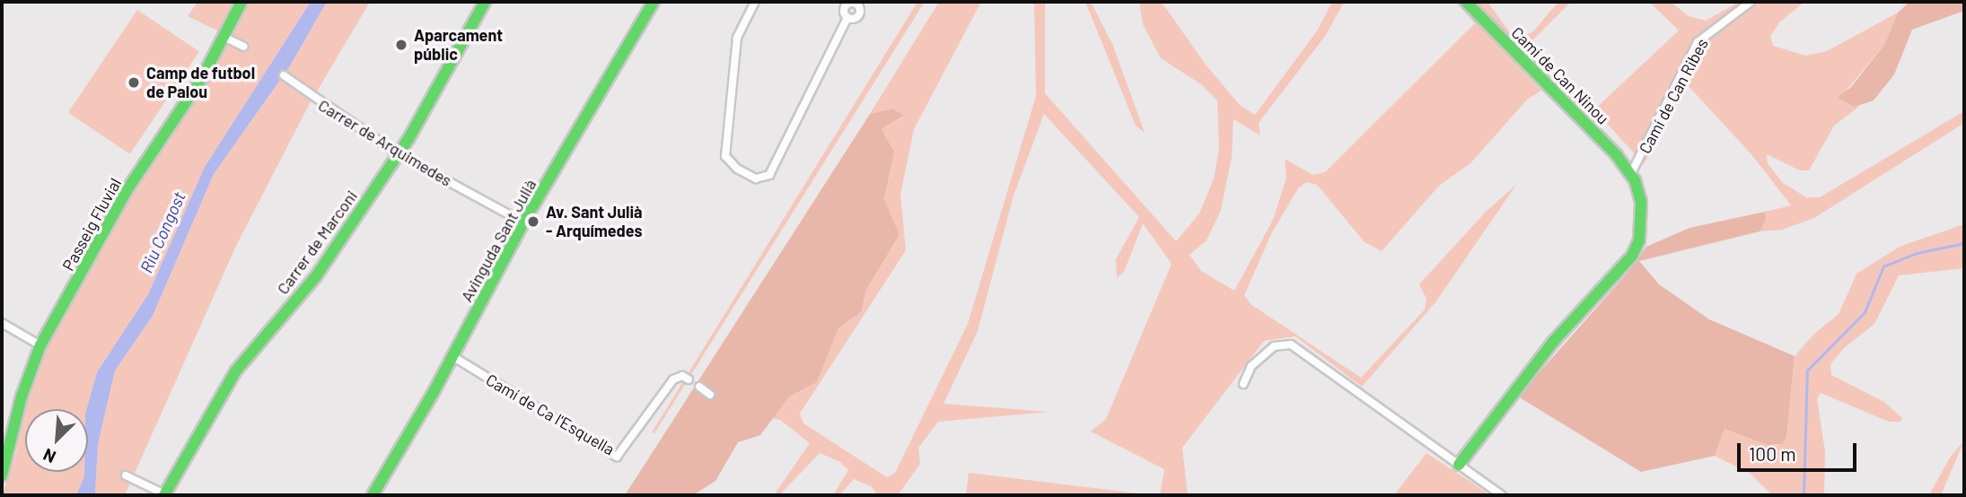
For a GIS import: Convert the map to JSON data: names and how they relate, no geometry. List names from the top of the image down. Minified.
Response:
{"streets":{"street":["Camí de Can Ninou","Camí de Can Ribes","Carrer de Arquimedes","Passeig Fluvial","Avinguda Sant Julià","Carrer de Marconi","Camí de Ca l'Esquella"]},"crossings":[["Camí de Can Ninou","Camí de Can Ribes"],["Carrer de Arquimedes","Avinguda Sant Julià"],["Carrer de Arquimedes","Carrer de Marconi"],["Avinguda Sant Julià","Camí de Ca l'Esquella"]],"water":["Riu Congost"],"places":["Aparcament públic","Camp de futbol de Palou","Av. Sant Julià - Arquímedes"],"scale_bar":"100 m","north":"bottom left"}
